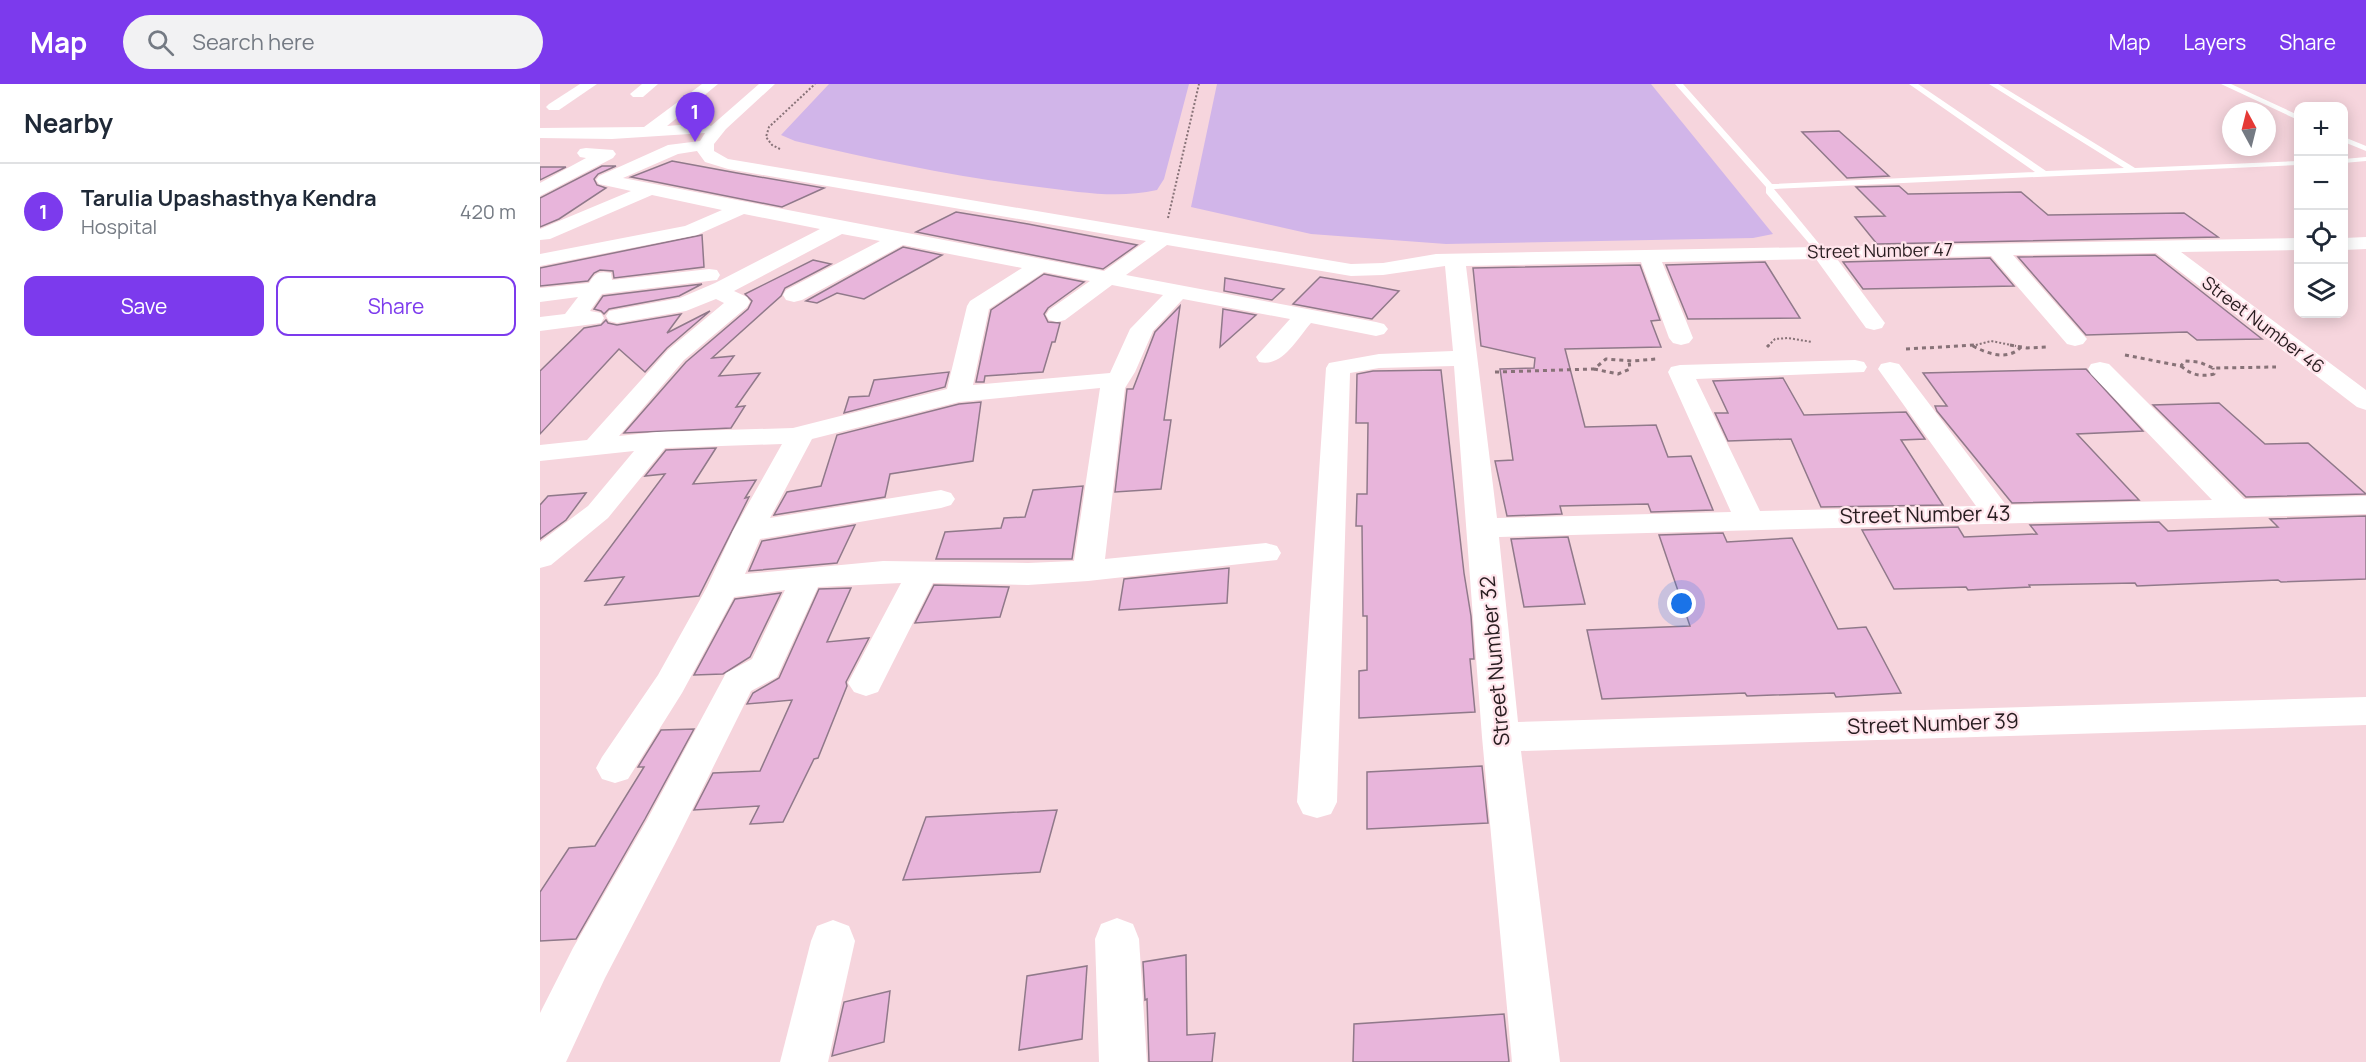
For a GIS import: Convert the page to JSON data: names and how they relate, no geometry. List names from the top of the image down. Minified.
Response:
{"streets":{"street":["Street Number 47","Street Number 46","Street Number 43","Street Number 32","Street Number 39"]},"crossings":[["Street Number 47","Street Number 46"],["Street Number 47","Street Number 32"],["Street Number 43","Street Number 32"],["Street Number 32","Street Number 39"]],"north":"top","page":{"header":"Map","search":"Search here","nav":["Map","Layers","Share"],"heading":"Nearby","pins":"1","map_buttons":["+","−"],"list":[{"mark":"1","name":"Tarulia Upashasthya Kendra","note":"Hospital","value":"420 m"}],"buttons":["Save","Share"]}}
